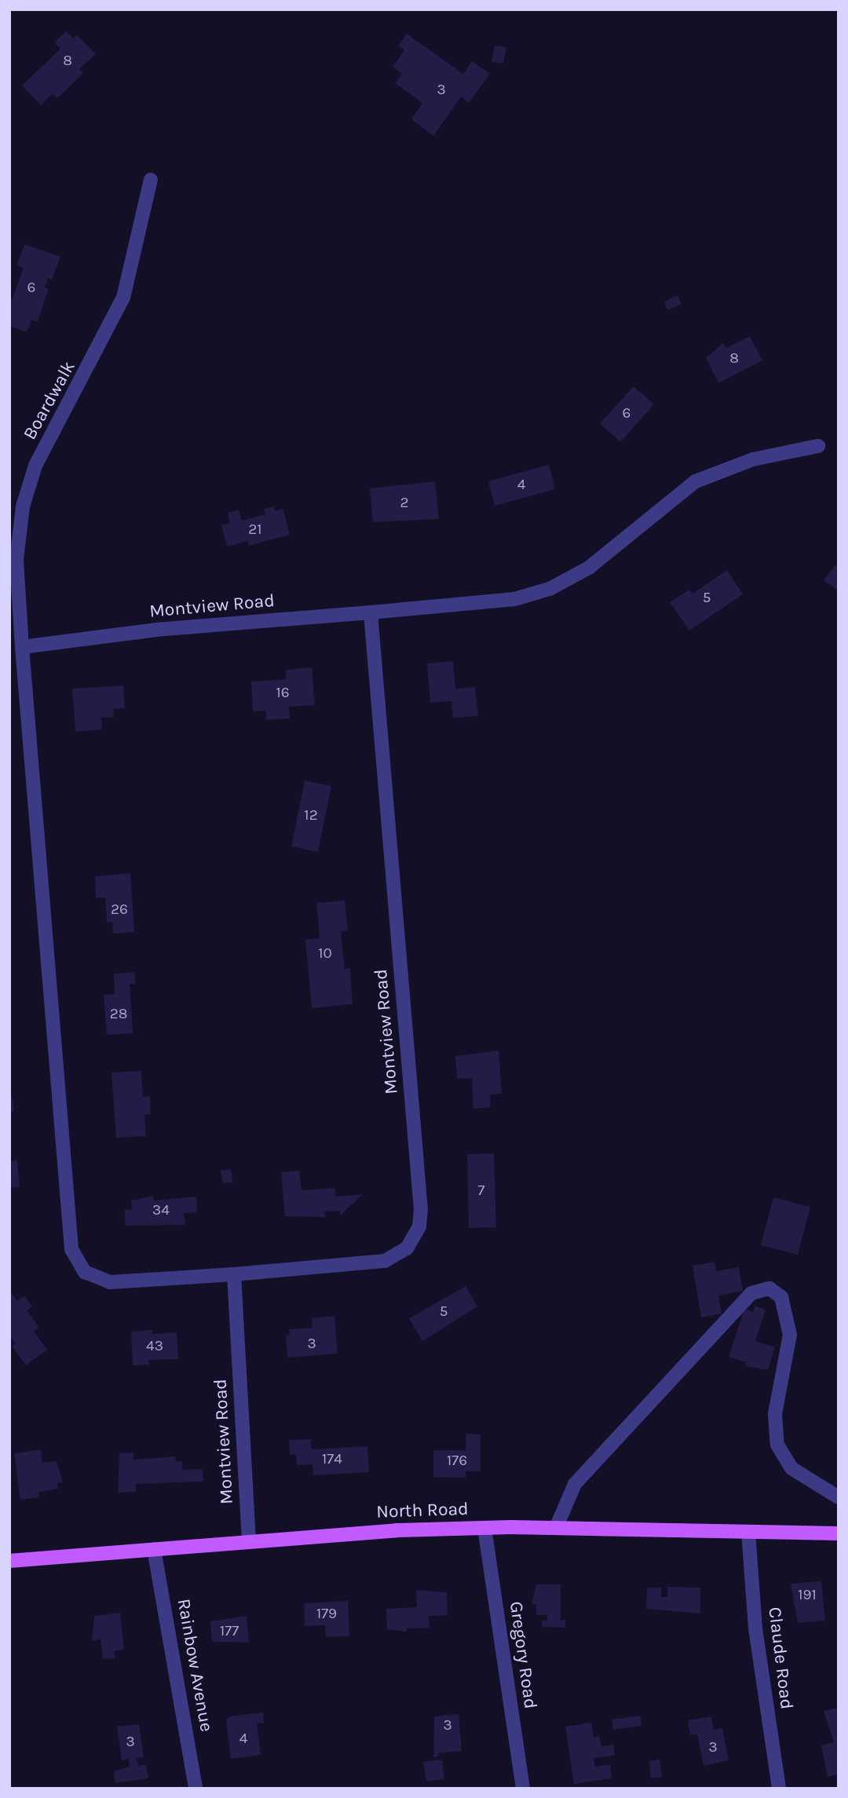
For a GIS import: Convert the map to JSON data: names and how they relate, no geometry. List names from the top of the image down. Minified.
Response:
{"streets":{"main road":["North Road"],"street":["Boardwalk","Montview Road","Gregory Road","Claude Road","Rainbow Avenue"]},"crossings":[["Boardwalk","Montview Road"],["Montview Road","North Road"],["North Road","Gregory Road"],["North Road","Claude Road"],["North Road","Rainbow Avenue"]],"house_numbers":["8","3","6","8","6","4","2","21","5","16","12","26","10","28","7","34","5","3","43","174","176","191","179","177","3","4","3","3"]}
